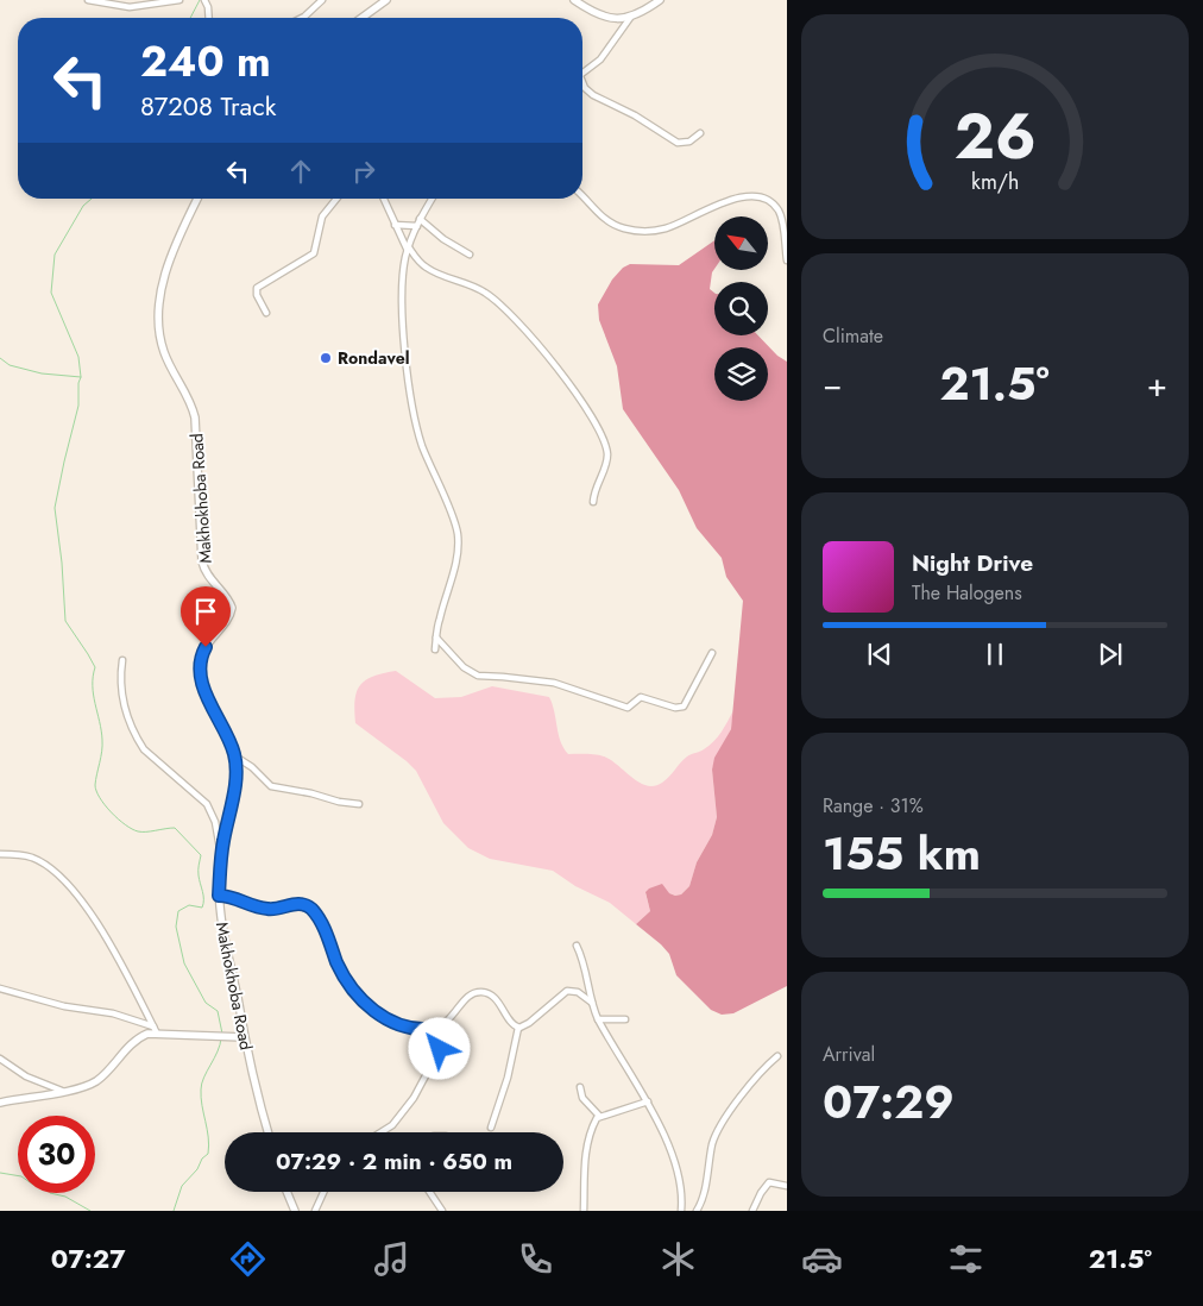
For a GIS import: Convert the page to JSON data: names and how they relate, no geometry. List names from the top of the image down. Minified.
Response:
{"streets":{"street":["Makhokhoba Road"]},"places":["Rondavel"],"north":"top left","page":{"turn":["240 m","87208 Track"],"tile":["Climate",["Range · 31%","155 km"],["Arrival","07:29"]],"heat":["−","21.5°","+"],"song":["Night Drive","The Halogens"],"limit":"30","trip":"07:29 · 2 min · 650 m","tabs":["07:27","21.5°"],"gauge":["26","km/h"]}}
